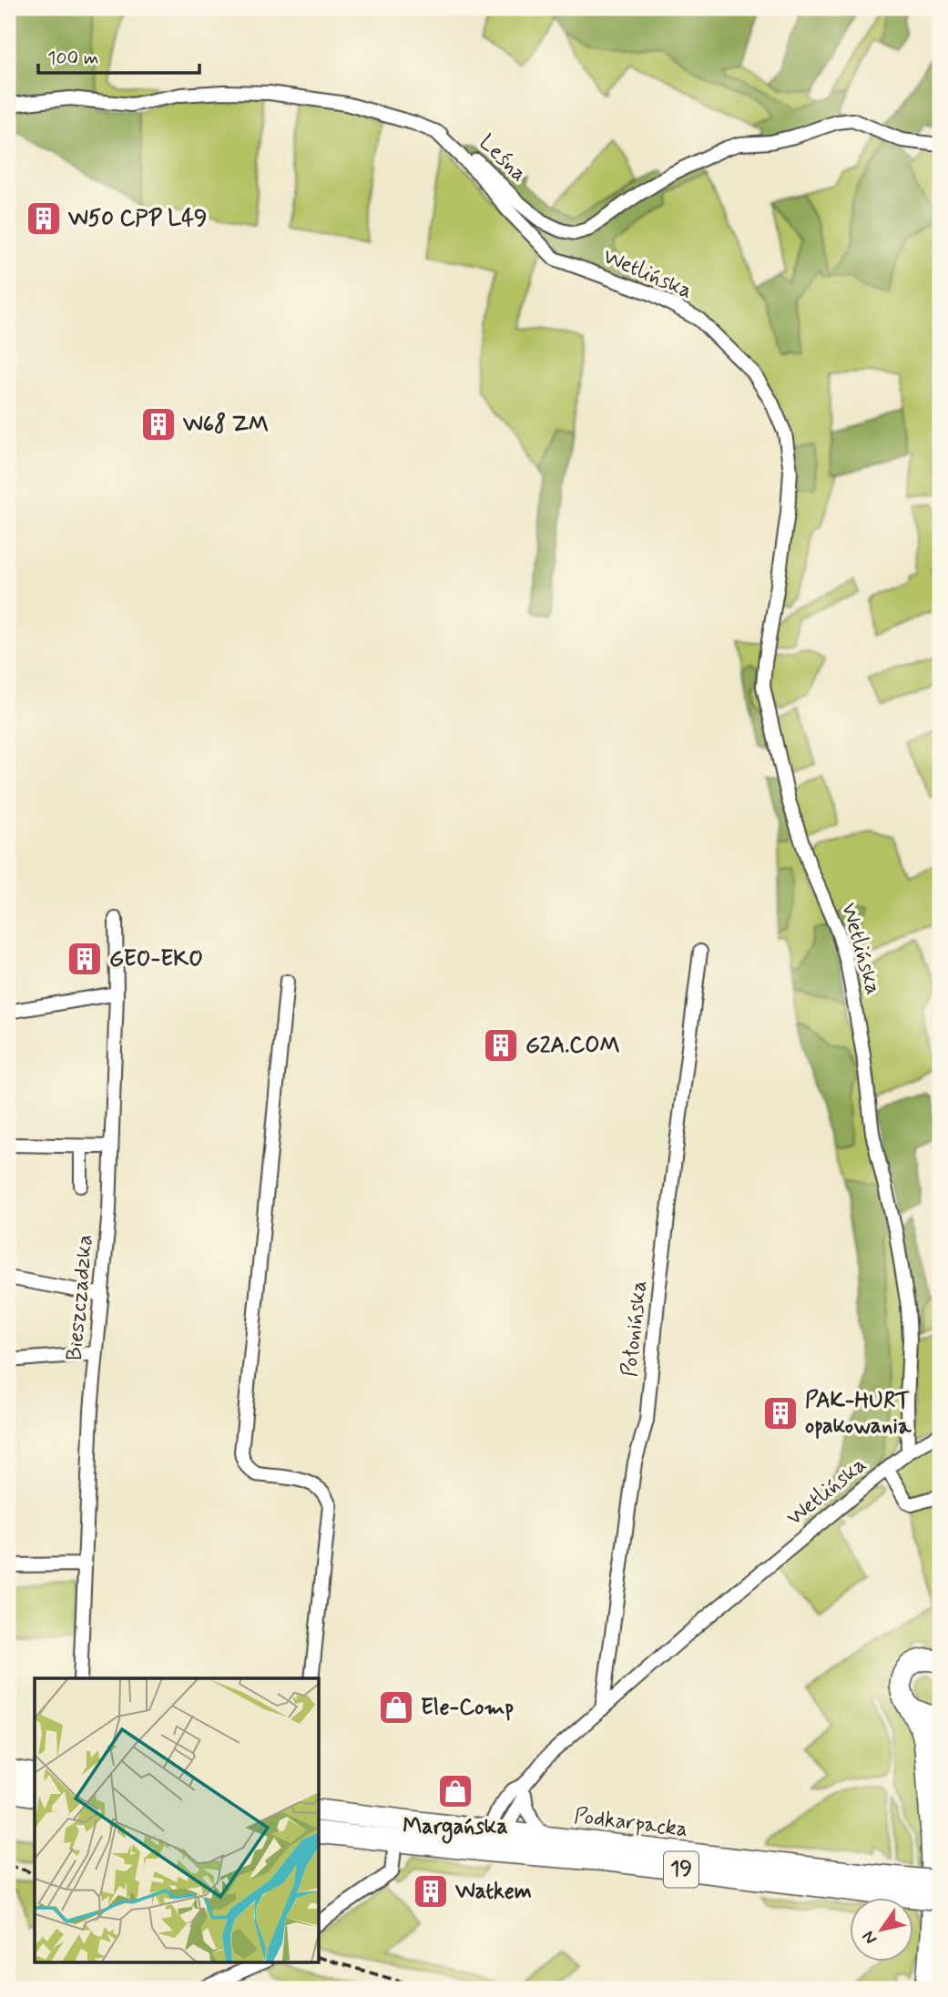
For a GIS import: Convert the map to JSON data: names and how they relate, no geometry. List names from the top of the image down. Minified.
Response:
{"streets":{"main road":["Podkarpacka","19"],"street":["Leśna","Wetlińska","Bieszczadzka","Połonińska"]},"crossings":[["Leśna","Wetlińska"],["Wetlińska","Połonińska"],["Wetlińska","Podkarpacka"]],"places":{"building":["W50 CPP L49","W68 ZM","GEO-EKO","G2A.COM","PAK-HURT opakowania","Watkem"],"shop":["Ele-Comp","Margańska"]},"scale_bar":"100 m","north":"bottom left"}
